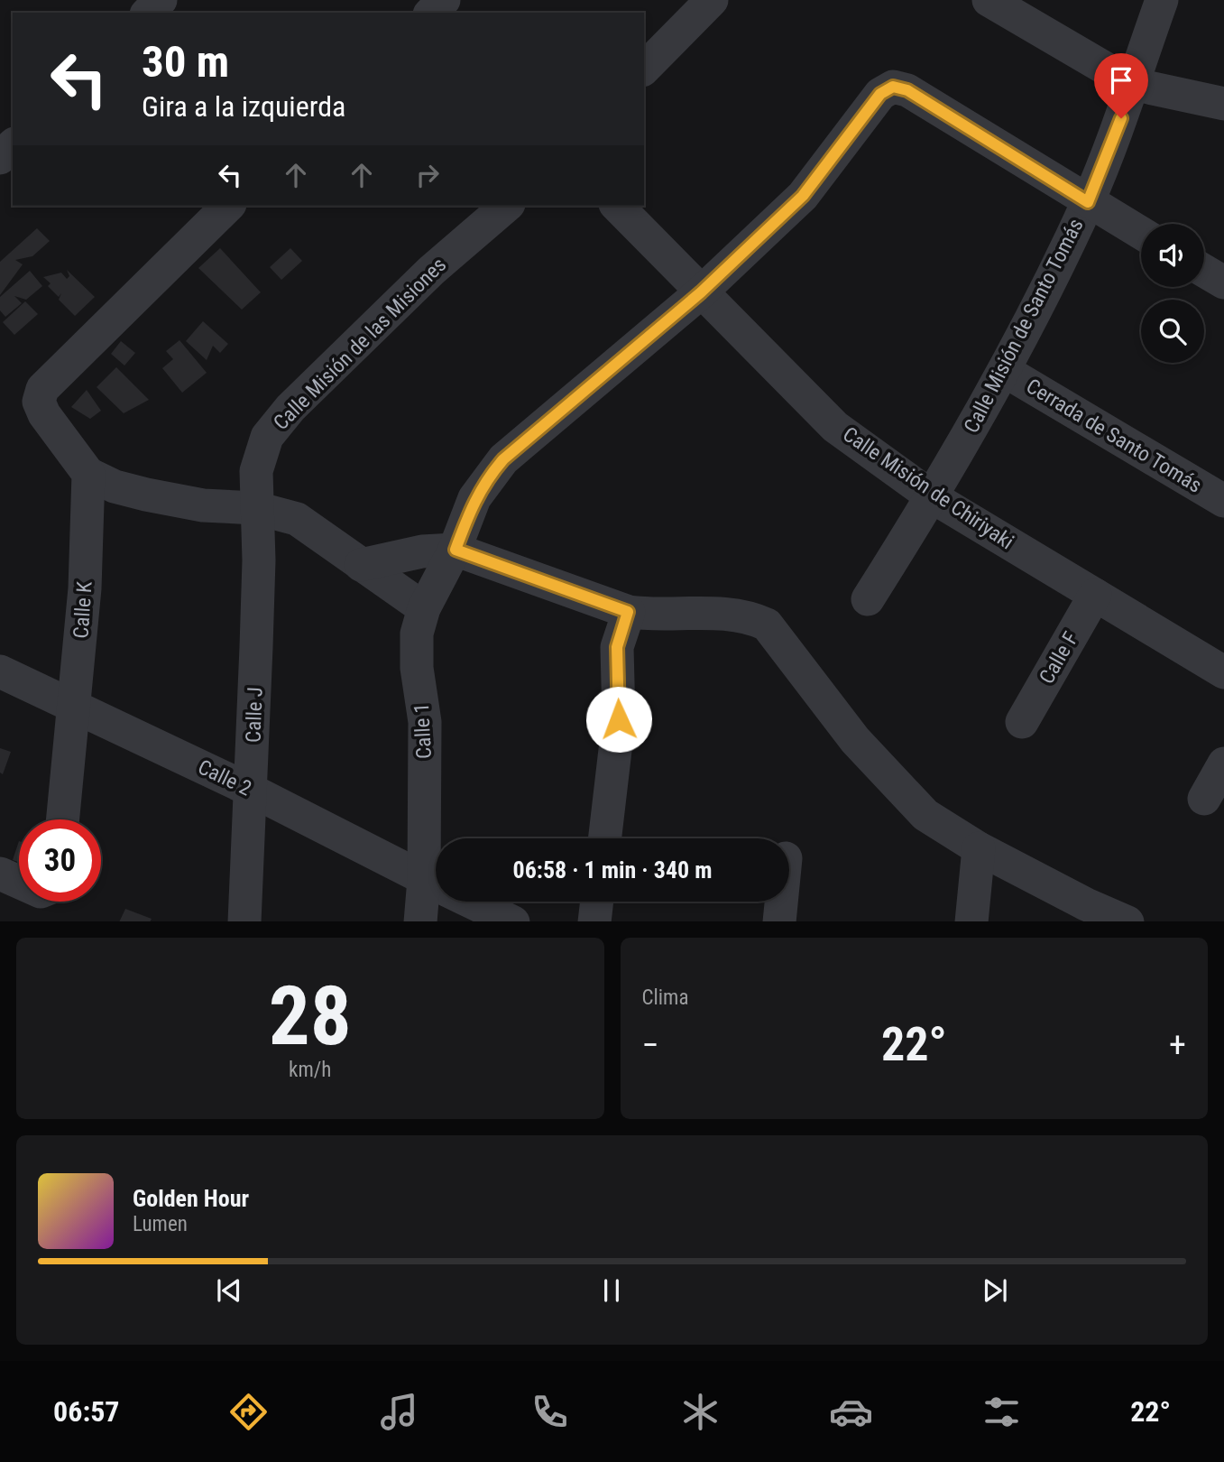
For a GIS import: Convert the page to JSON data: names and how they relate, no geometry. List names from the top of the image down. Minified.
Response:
{"streets":{"street":["Calle Misión de Santo Tomás","Calle Misión de las Misiones","Cerrada de Santo Tomás","Calle Misión de Chiriyaki","Calle K","Calle F","Calle J","Calle 1","Calle 2"]},"crossings":[["Calle Misión de Santo Tomás","Cerrada de Santo Tomás"],["Calle Misión de Santo Tomás","Calle Misión de Chiriyaki"],["Calle Misión de Santo Tomás","Calle 1"],["Calle Misión de las Misiones","Calle J"],["Calle Misión de Chiriyaki","Calle F"],["Calle Misión de Chiriyaki","Calle 1"],["Calle K","Calle 2"],["Calle J","Calle 2"]],"page":{"turn":["30 m","Gira a la izquierda"],"limit":"30","trip":"06:58 · 1 min · 340 m","tile":[["28","km/h"],"Clima"],"heat":["−","22°","+"],"song":["Golden Hour","Lumen"],"tabs":["06:57","22°"]}}
